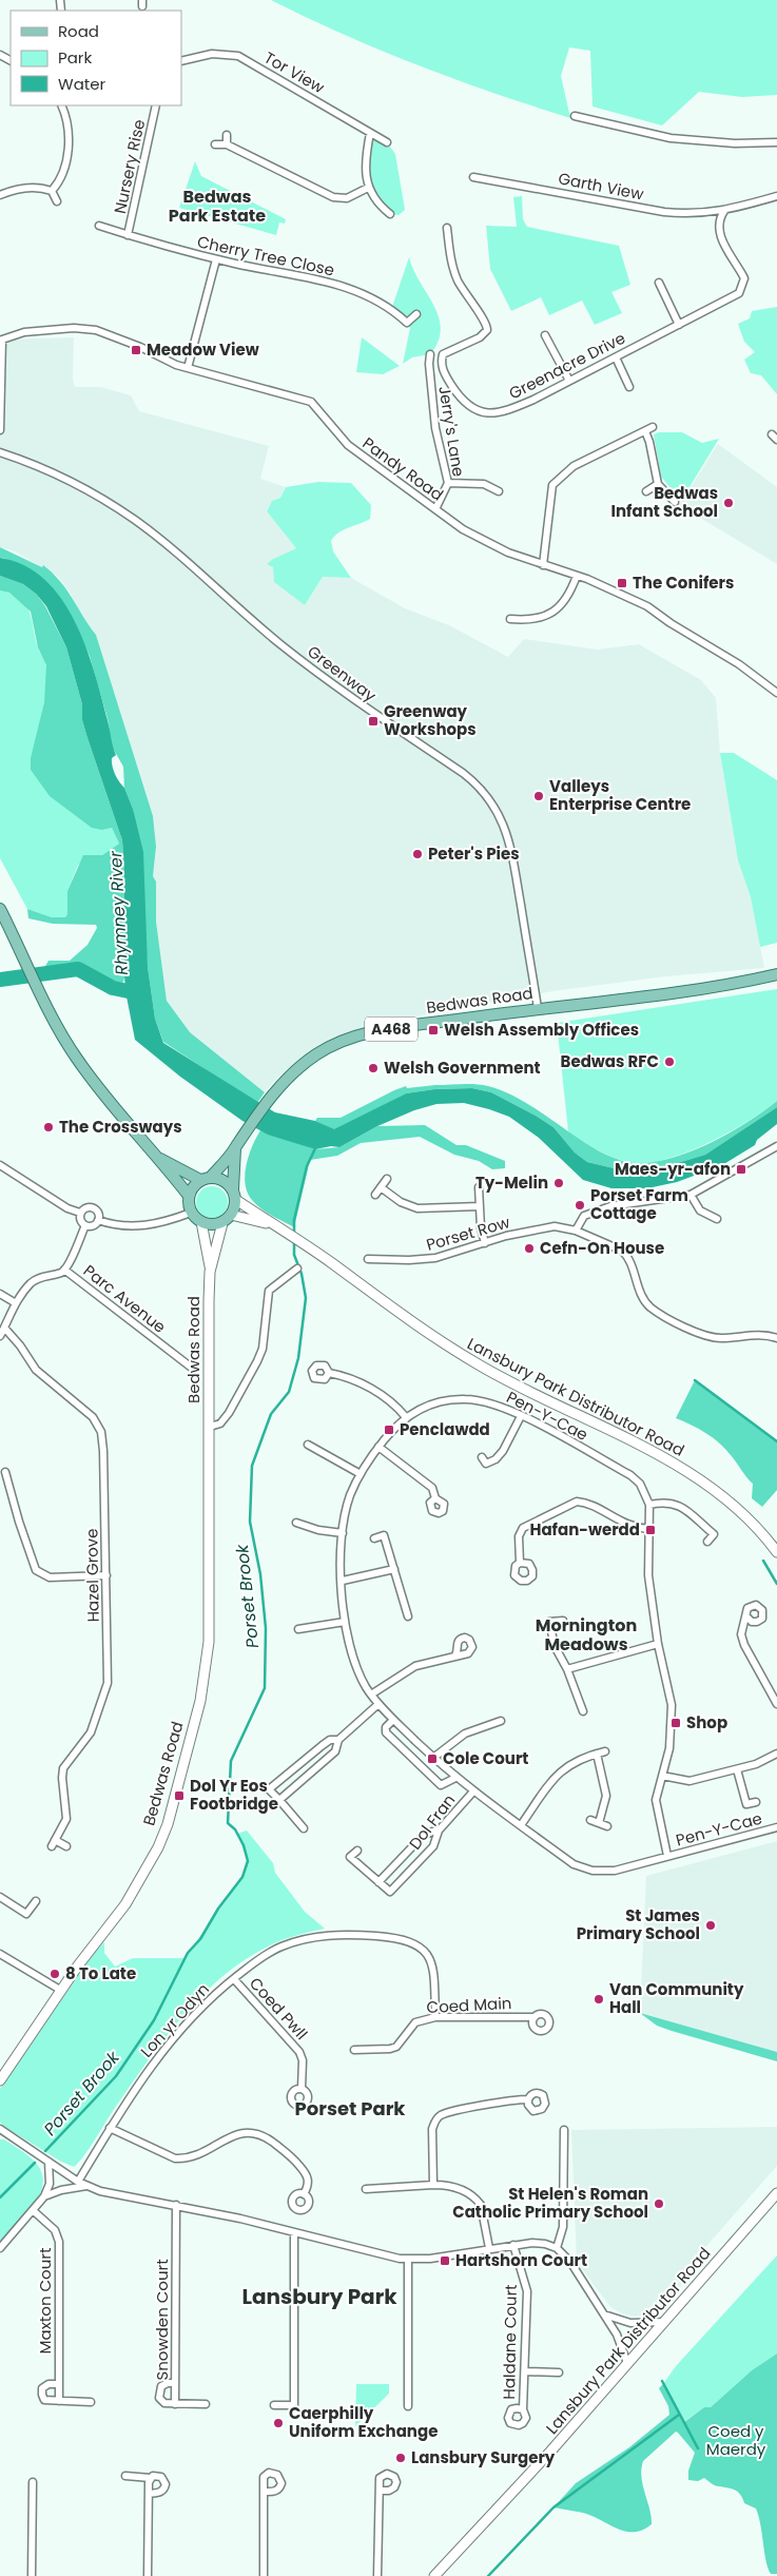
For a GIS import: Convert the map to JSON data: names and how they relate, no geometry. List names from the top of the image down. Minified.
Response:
{"streets":{"main road":["Bedwas Road","A468"],"street":["Tor View","Nursery Rise","Garth View","Cherry Tree Close","Greenacre Drive","Jerry's Lane","Pandy Road","Greenway","Porset Row","Parc Avenue","Lansbury Park Distributor Road","Pen-Y-Cae","Hazel Grove","Dol Fran","Coed Main","Coed Pwll","Lon yr Odyn","Maxton Court","Snowden Court","Haldane Court"]},"crossings":[["Nursery Rise","Cherry Tree Close"],["Garth View","Greenacre Drive"],["Jerry's Lane","Pandy Road"],["Greenway","Bedwas Road"],["Bedwas Road","A468"],["Bedwas Road","Lansbury Park Distributor Road"],["A468","Lansbury Park Distributor Road"],["Pen-Y-Cae","Dol Fran"],["Coed Main","Lon yr Odyn"],["Coed Pwll","Lon yr Odyn"]],"districts":["Bedwas Park Estate","Mornington Meadows","Porset Park","Lansbury Park"],"water":["Rhymney River","Porset Brook"],"parks":["Coed y Maerdy"],"places":{"transit":["Meadow View","The Conifers","Greenway Workshops","Welsh Assembly Offices","Maes-yr-afon","Penclawdd","Hafan-werdd","Shop","Cole Court","Dol Yr Eos Footbridge","Hartshorn Court"],"other":["Bedwas Infant School","Valleys Enterprise Centre","Peter's Pies","Bedwas RFC","Welsh Government","The Crossways","Ty-Melin","Porset Farm Cottage","Cefn-On House","St James Primary School","8 To Late","Van Community Hall","St Helen's Roman Catholic Primary School","Caerphilly Uniform Exchange","Lansbury Surgery"]},"legend":["Road","Park","Water"]}
